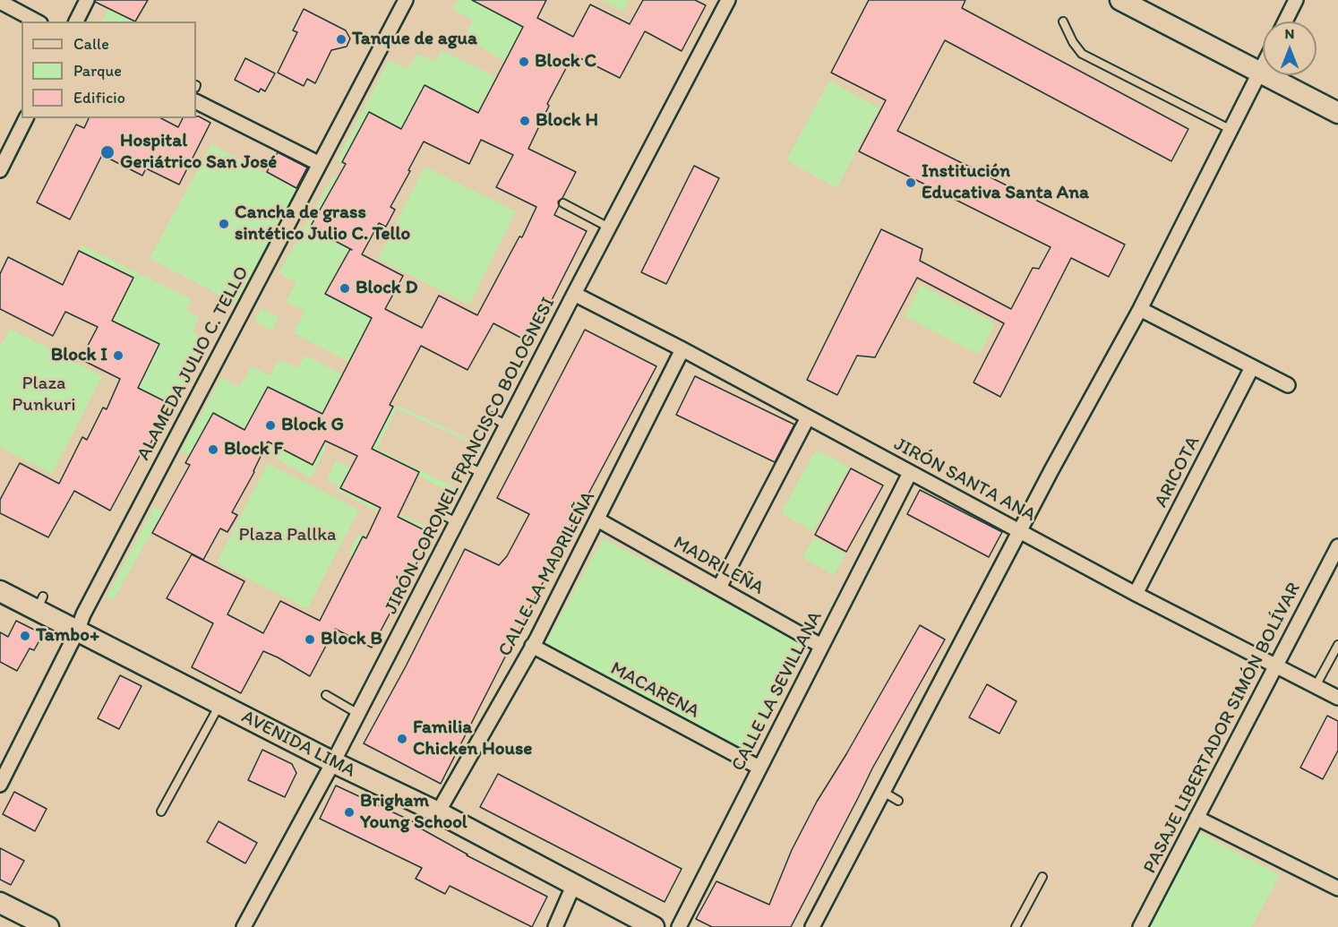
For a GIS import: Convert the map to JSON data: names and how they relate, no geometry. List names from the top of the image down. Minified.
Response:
{"streets":{"street":["ALAMEDA JULIO C. TELLO","JIRÓN CORONEL FRANCISCO BOLOGNESI","ARICOTA","JIRÓN SANTA ANA","MADRILEÑA","CALLE LA MADRILEÑA","MACARENA","CALLE LA SEVILLANA","PASAJE LIBERTADOR SIMÓN BOLÍVAR","AVENIDA LIMA"]},"crossings":[["ALAMEDA JULIO C. TELLO","AVENIDA LIMA"],["JIRÓN CORONEL FRANCISCO BOLOGNESI","JIRÓN SANTA ANA"],["JIRÓN CORONEL FRANCISCO BOLOGNESI","AVENIDA LIMA"],["ARICOTA","JIRÓN SANTA ANA"],["JIRÓN SANTA ANA","CALLE LA MADRILEÑA"],["JIRÓN SANTA ANA","CALLE LA SEVILLANA"],["JIRÓN SANTA ANA","PASAJE LIBERTADOR SIMÓN BOLÍVAR"],["MADRILEÑA","CALLE LA MADRILEÑA"],["MADRILEÑA","CALLE LA SEVILLANA"],["CALLE LA MADRILEÑA","MACARENA"],["CALLE LA MADRILEÑA","AVENIDA LIMA"],["MACARENA","CALLE LA SEVILLANA"]],"parks":["Plaza Punkuri","Plaza Pallka"],"places":["Tanque de agua","Block C","Block H","Hospital Geriátrico San José","Institución Educativa Santa Ana","Cancha de grass sintético Julio C. Tello","Block D","Block I","Block G","Block F","Tambo+","Block B","Familia Chicken House","Brigham Young School"],"legend":["Calle","Parque","Edificio"],"north":"top"}
